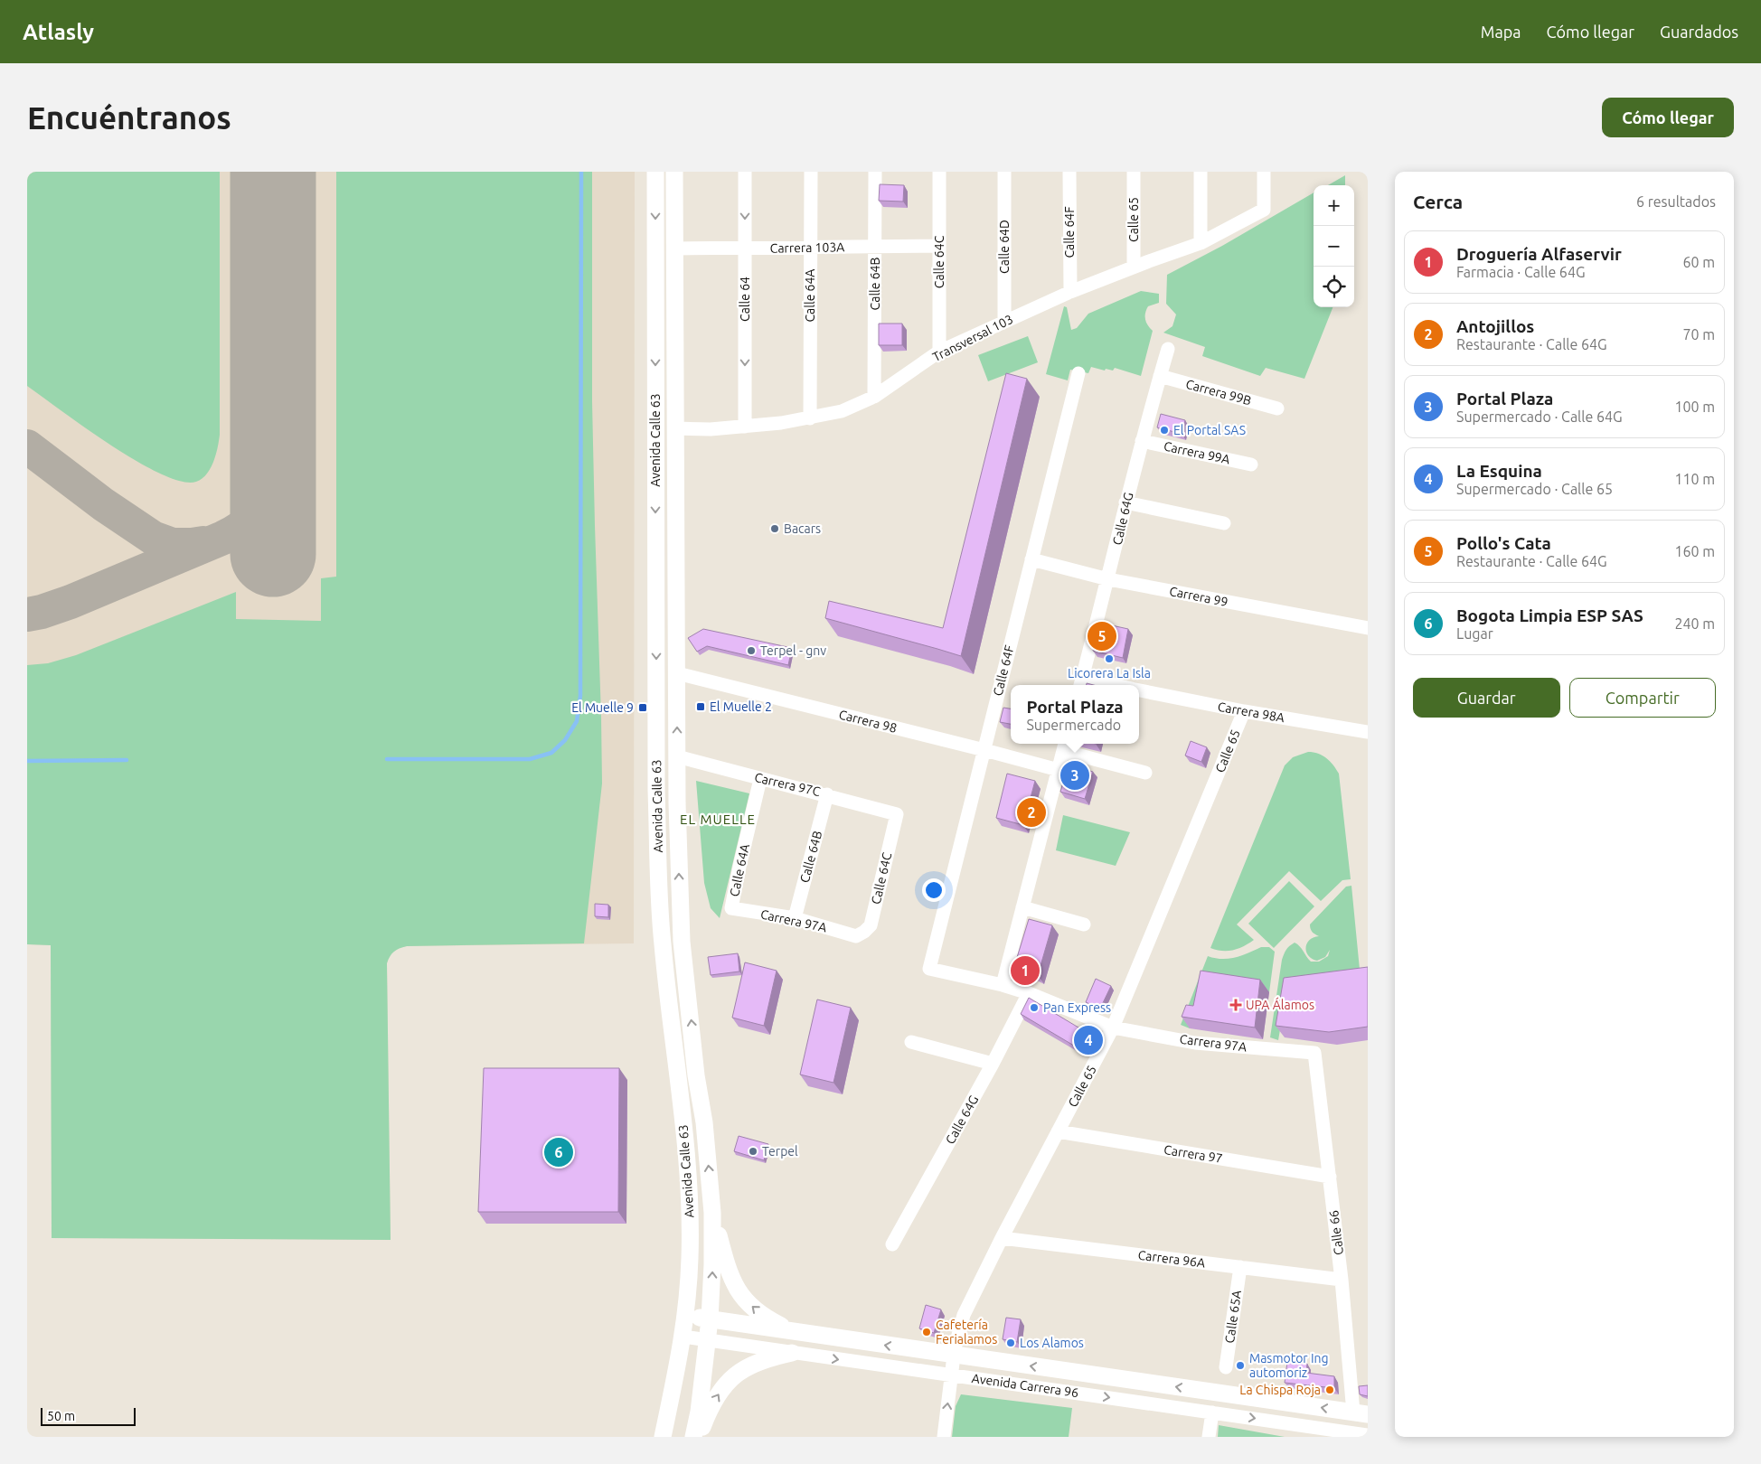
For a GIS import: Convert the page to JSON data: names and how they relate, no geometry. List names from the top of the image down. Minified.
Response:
{"streets":{"main road":["Avenida Calle 63","Avenida Carrera 96"],"street":["Calle 65","Calle 64F","Calle 64D","Carrera 103A","Calle 64C","Calle 64B","Calle 64A","Calle 64","Transversal 103","Carrera 99B","Carrera 99A","Calle 64G","Carrera 99","Carrera 98A","Carrera 98","Carrera 97C","Carrera 97A","Carrera 97","Calle 66","Carrera 96A","Calle 65A"]},"crossings":[["Calle 65","Transversal 103"],["Calle 65","Carrera 98A"],["Calle 65","Carrera 97A"],["Calle 65","Carrera 97"],["Calle 65","Carrera 96A"],["Calle 65","Avenida Carrera 96"],["Calle 64F","Transversal 103"],["Calle 64F","Carrera 99"],["Calle 64F","Carrera 98"],["Calle 64F","Carrera 97A"],["Calle 64D","Transversal 103"],["Carrera 103A","Calle 64C"],["Carrera 103A","Calle 64B"],["Carrera 103A","Calle 64A"],["Carrera 103A","Calle 64"],["Carrera 103A","Avenida Calle 63"],["Calle 64C","Transversal 103"],["Calle 64C","Carrera 97C"],["Calle 64C","Carrera 97A"],["Calle 64B","Transversal 103"],["Calle 64B","Carrera 97C"],["Calle 64B","Carrera 97A"],["Calle 64A","Transversal 103"],["Calle 64A","Carrera 97C"],["Calle 64A","Carrera 97A"],["Calle 64","Transversal 103"],["Transversal 103","Avenida Calle 63"],["Carrera 99B","Calle 64G"],["Avenida Calle 63","Carrera 98"],["Avenida Calle 63","Carrera 97C"],["Avenida Calle 63","Avenida Carrera 96"],["Carrera 99A","Calle 64G"],["Calle 64G","Carrera 99"],["Calle 64G","Carrera 97A"],["Carrera 97A","Calle 66"],["Carrera 97","Calle 66"],["Calle 66","Carrera 96A"],["Calle 66","Avenida Carrera 96"],["Carrera 96A","Calle 65A"]],"one_way":["Calle 64"],"districts":["EL MUELLE"],"places":{"other":["El Portal SAS","Bacars","Terpel - gnv","Licorera La Isla","Pan Express","Terpel","Cafetería Ferialamos","Los Alamos","Masmotor Ing automoriz","La Chispa Roja"],"transit":["El Muelle 2","El Muelle 9"],"health":["UPA Álamos"]},"scale_bar":"50 m","page":{"header":"Atlasly","nav":["Mapa","Cómo llegar","Guardados"],"buttons":["Cómo llegar",["Guardar","Compartir"]],"title":"Encuéntranos","heading":["Cerca","6 resultados"],"map_buttons":["+","−"],"list":[{"mark":"1","name":"Droguería Alfaservir","note":"Farmacia · Calle 64G","value":"60 m"},{"mark":"2","name":"Antojillos","note":"Restaurante · Calle 64G","value":"70 m"},{"mark":"3","name":"Portal Plaza","note":"Supermercado · Calle 64G","value":"100 m"},{"mark":"4","name":"La Esquina","note":"Supermercado · Calle 65","value":"110 m"},{"mark":"5","name":"Pollo's Cata","note":"Restaurante · Calle 64G","value":"160 m"},{"mark":"6","name":"Bogota Limpia ESP SAS","note":"Lugar","value":"240 m"}],"pins":["5","3","2","1","4","6"],"popup":["Portal Plaza","Supermercado"],"scale":"50 m"}}
